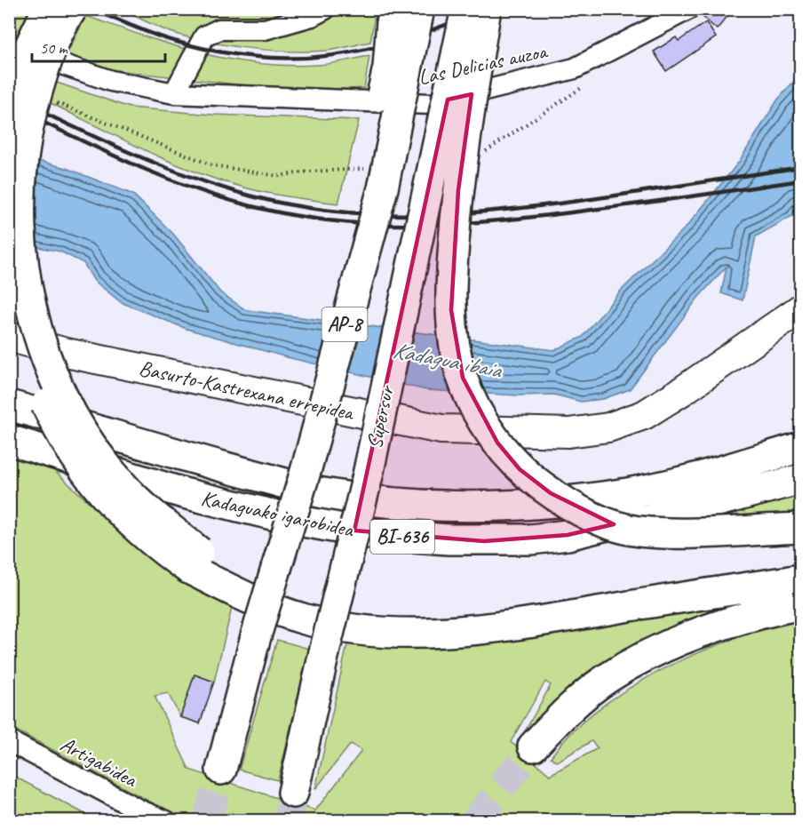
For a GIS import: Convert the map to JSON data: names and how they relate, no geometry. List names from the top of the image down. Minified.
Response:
{"streets":{"highway":["AP-8","Supersur","Kadaguako igarobidea","BI-636"],"street":["Las Delicias auzoa","Basurto-Kastrexana errepidea","Artigabidea"]},"water":["Kadagua ibaia"],"scale_bar":"50 m"}
